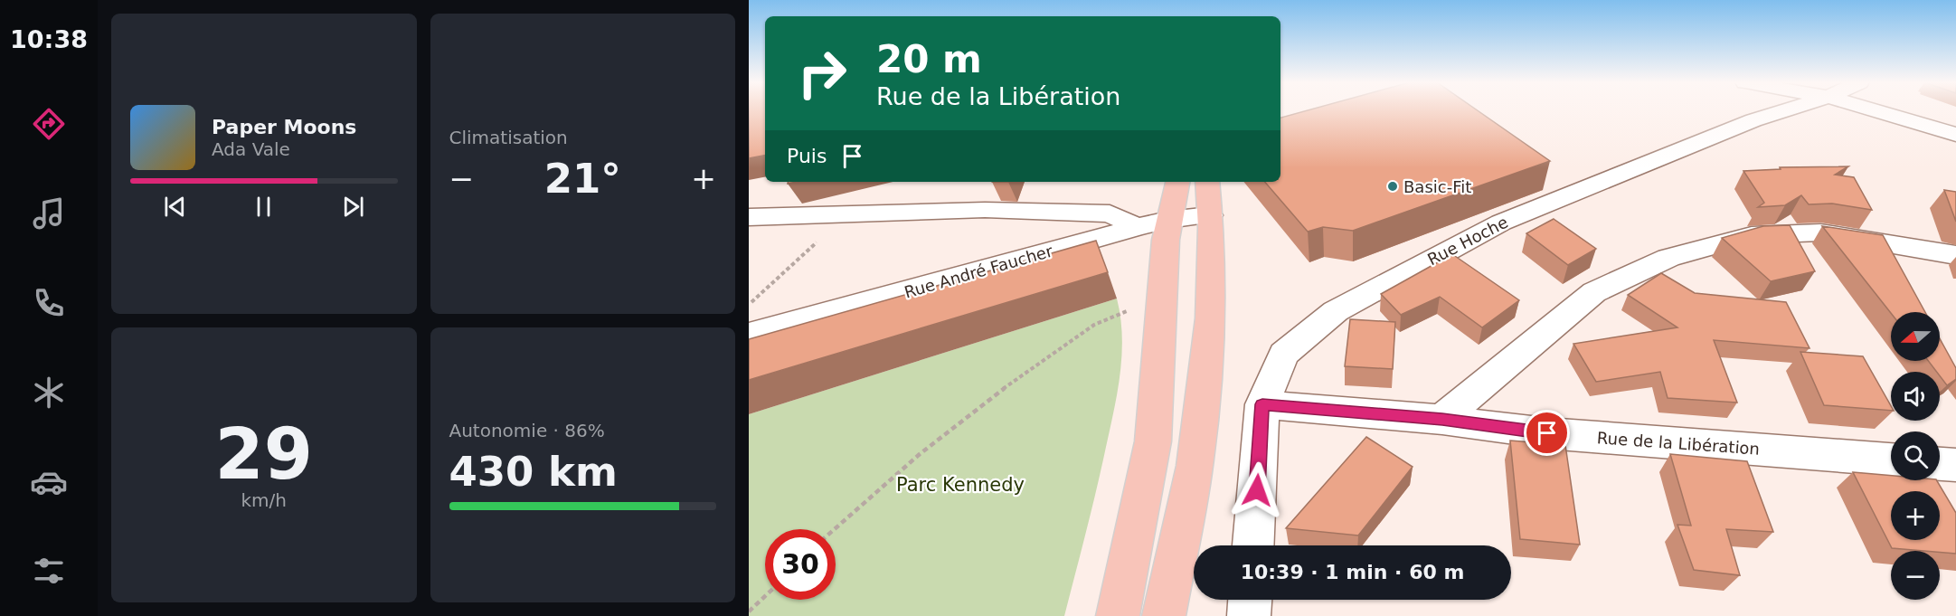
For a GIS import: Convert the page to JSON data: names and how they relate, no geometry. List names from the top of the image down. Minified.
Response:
{"streets":{"street":["Rue Hoche","Rue André Faucher","Rue de la Libération"]},"crossings":[["Rue Hoche","Rue de la Libération"]],"parks":["Parc Kennedy"],"places":["Basic-Fit"],"north":"left","page":{"tabs":"10:38","tile":["Climatisation",["29","km/h"],["Autonomie · 86%","430 km"]],"turn":["20 m","Rue de la Libération"],"song":["Paper Moons","Ada Vale"],"then":"Puis","heat":["−","21°","+"],"map_buttons":["+","−"],"limit":"30","trip":"10:39 · 1 min · 60 m"}}
